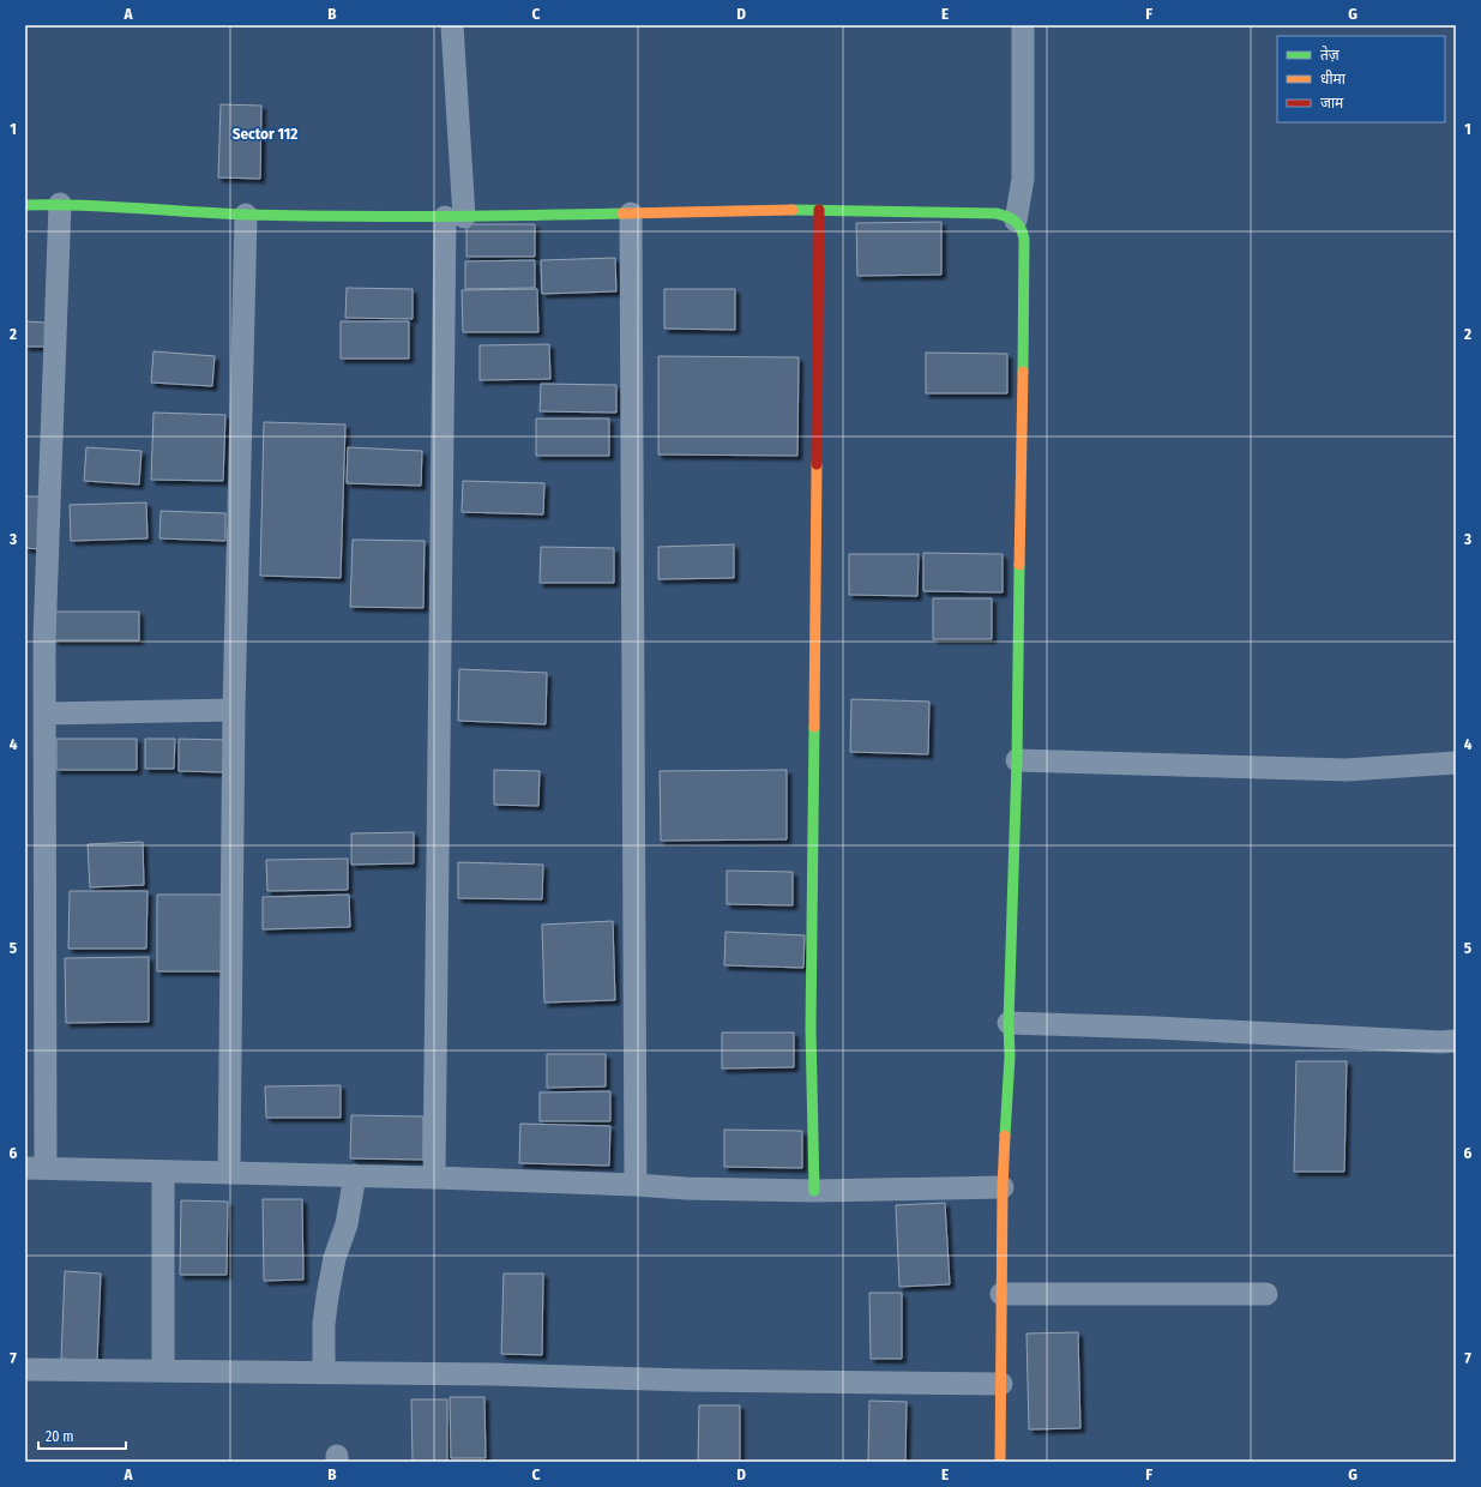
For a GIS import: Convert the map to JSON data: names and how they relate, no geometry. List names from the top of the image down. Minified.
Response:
{"districts":["Sector 112"],"legend":["तेज़","धीमा","जाम"],"scale_bar":"20 m","grid":{"columns":["A","B","C","D","E","F","G"],"rows":["1","2","3","4","5","6","7"]}}
